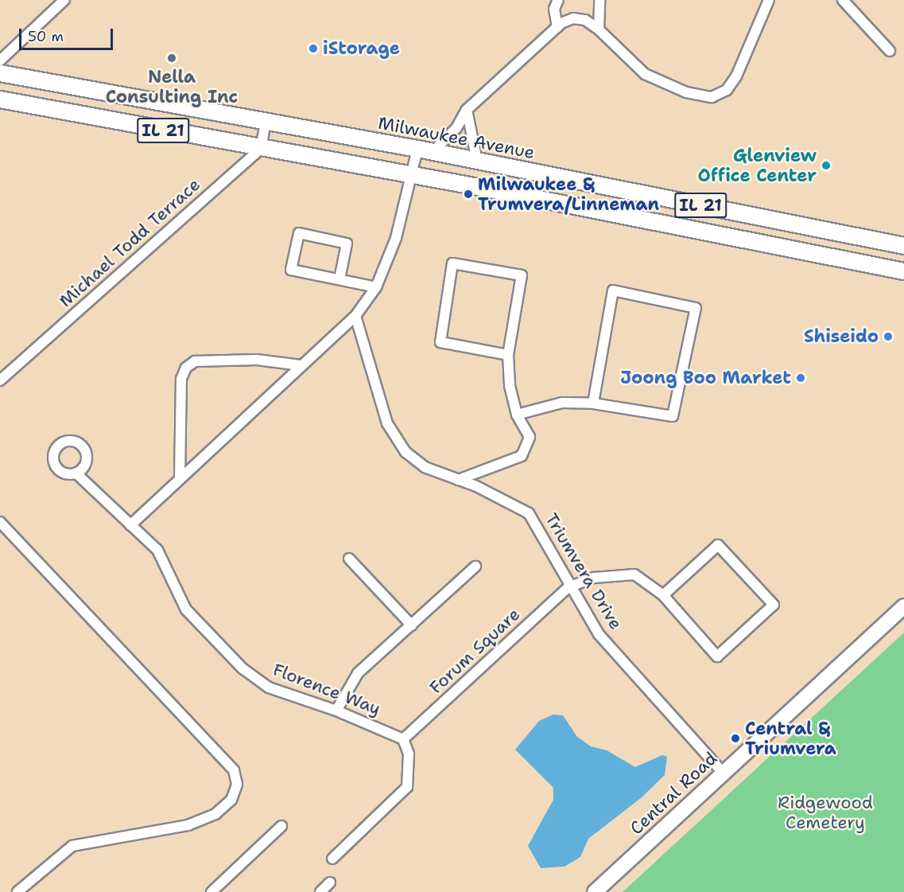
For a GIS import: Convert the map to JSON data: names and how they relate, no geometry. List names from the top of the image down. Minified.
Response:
{"streets":{"main road":["IL 21","Milwaukee Avenue","Central Road"],"street":["Michael Todd Terrace","Triumvera Drive","Forum Square","Florence Way"]},"crossings":[["IL 21","Michael Todd Terrace"],["Triumvera Drive","Forum Square"],["Triumvera Drive","Central Road"],["Forum Square","Florence Way"]],"parks":["Ridgewood Cemetery"],"places":["iStorage","Nella Consulting Inc","Glenview Office Center","Milwaukee & Trumvera/Linneman","Shiseido","Joong Boo Market","Central & Triumvera"],"scale_bar":"50 m"}
